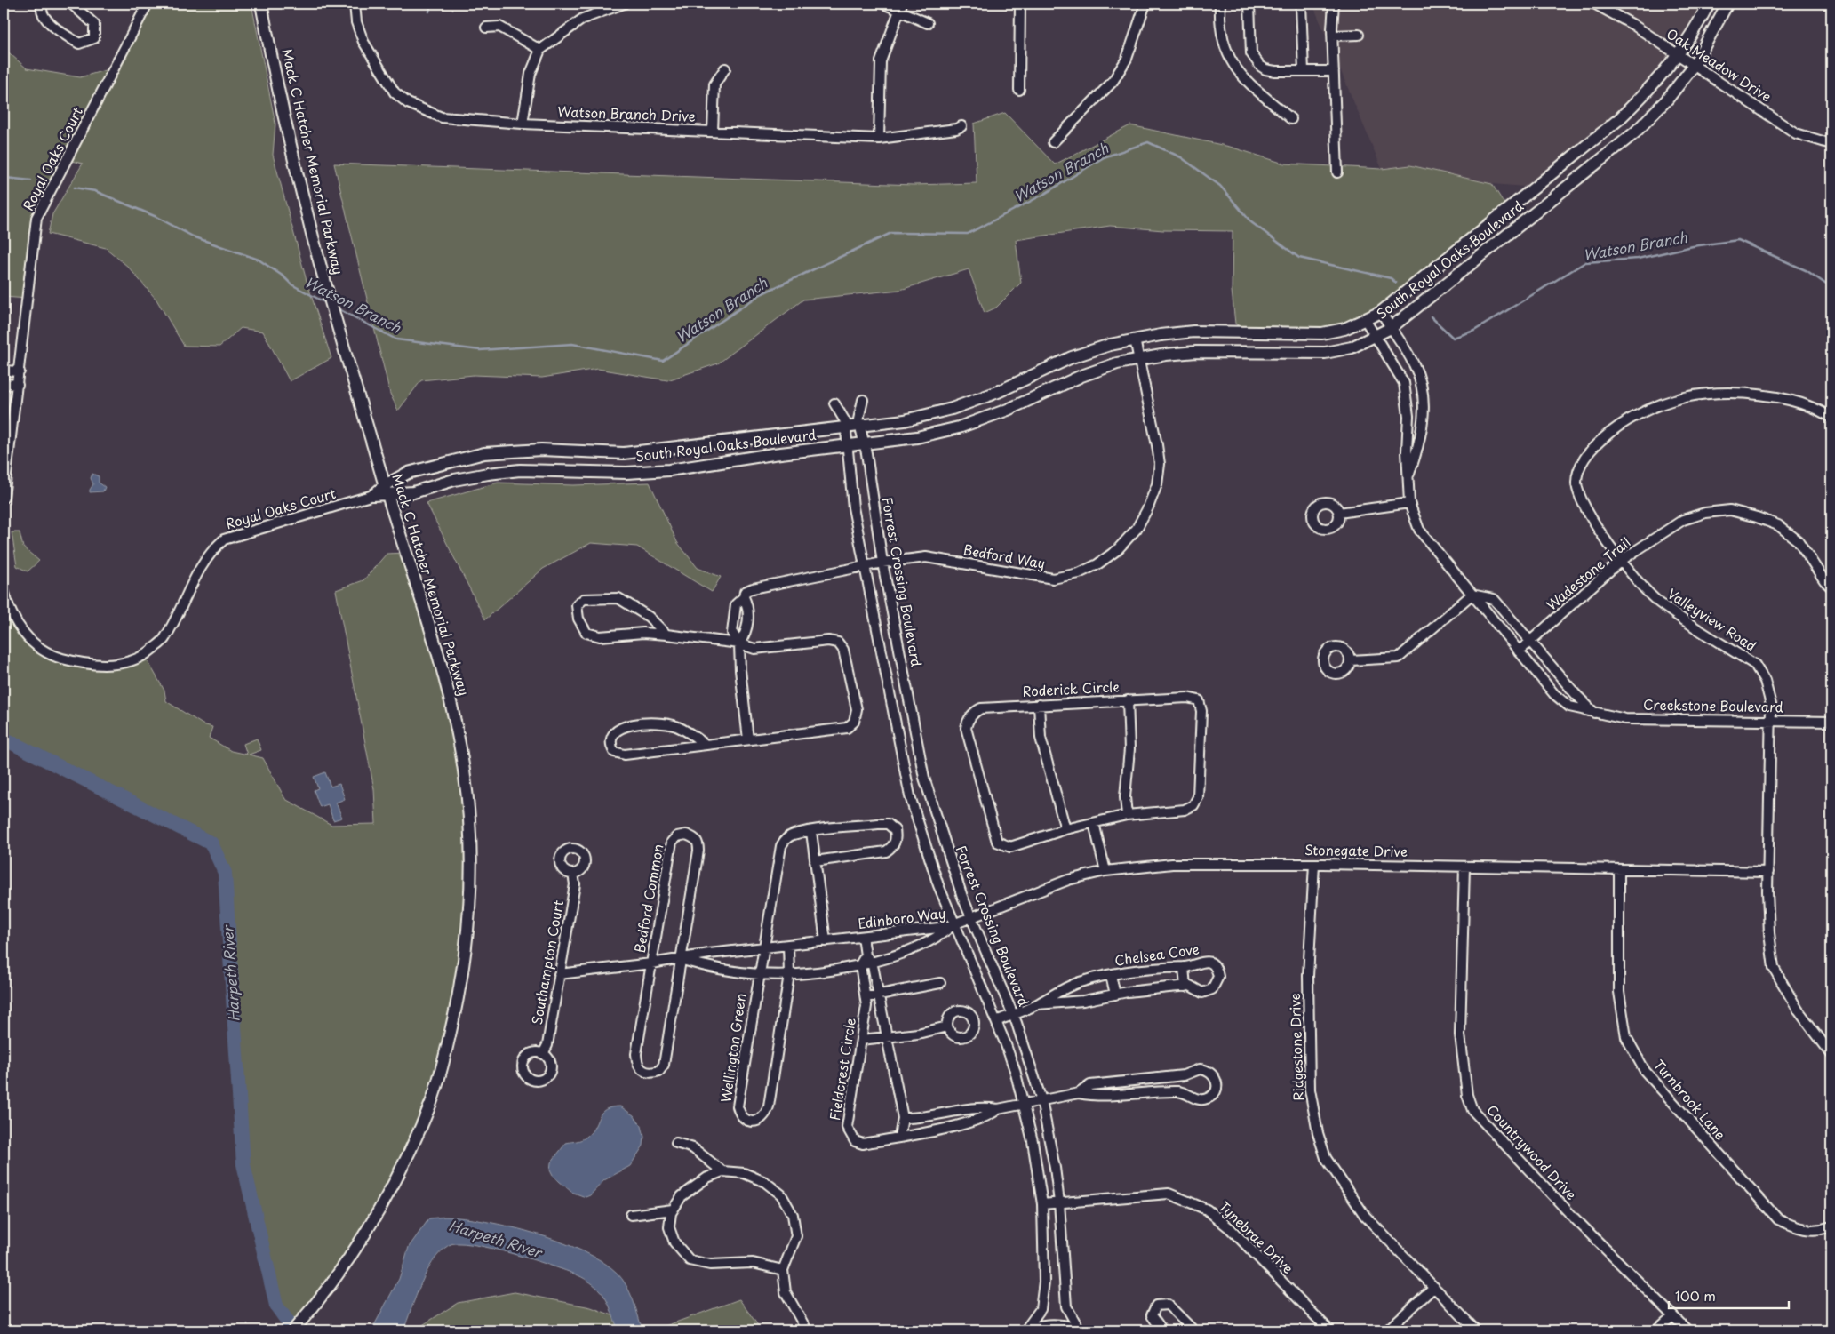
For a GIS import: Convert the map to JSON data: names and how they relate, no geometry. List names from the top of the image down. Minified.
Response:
{"streets":{"main road":["Mack C Hatcher Memorial Parkway","South Royal Oaks Boulevard"],"street":["Oak Meadow Drive","Watson Branch Drive","Royal Oaks Court","Bedford Way","Wadestone Trail","Forrest Crossing Boulevard","Valleyview Road","Roderick Circle","Creekstone Boulevard","Stonegate Drive","Bedford Common","Edinboro Way","Chelsea Cove","Southampton Court","Ridgestone Drive","Wellington Green","Fieldcrest Circle","Turnbrook Lane","Countrywood Drive","Tynebrae Drive"]},"crossings":[["Oak Meadow Drive","South Royal Oaks Boulevard"],["Royal Oaks Court","South Royal Oaks Boulevard"],["Mack C Hatcher Memorial Parkway","South Royal Oaks Boulevard"],["South Royal Oaks Boulevard","Bedford Way"],["South Royal Oaks Boulevard","Forrest Crossing Boulevard"],["South Royal Oaks Boulevard","Creekstone Boulevard"],["Bedford Way","Forrest Crossing Boulevard"],["Wadestone Trail","Valleyview Road"],["Wadestone Trail","Creekstone Boulevard"],["Forrest Crossing Boulevard","Stonegate Drive"],["Forrest Crossing Boulevard","Chelsea Cove"],["Forrest Crossing Boulevard","Fieldcrest Circle"],["Forrest Crossing Boulevard","Tynebrae Drive"],["Valleyview Road","Creekstone Boulevard"],["Valleyview Road","Stonegate Drive"],["Stonegate Drive","Edinboro Way"],["Stonegate Drive","Ridgestone Drive"],["Stonegate Drive","Turnbrook Lane"],["Stonegate Drive","Countrywood Drive"],["Bedford Common","Edinboro Way"],["Edinboro Way","Southampton Court"],["Edinboro Way","Wellington Green"],["Edinboro Way","Fieldcrest Circle"]],"water":["Watson Branch","Harpeth River"],"scale_bar":"100 m"}
